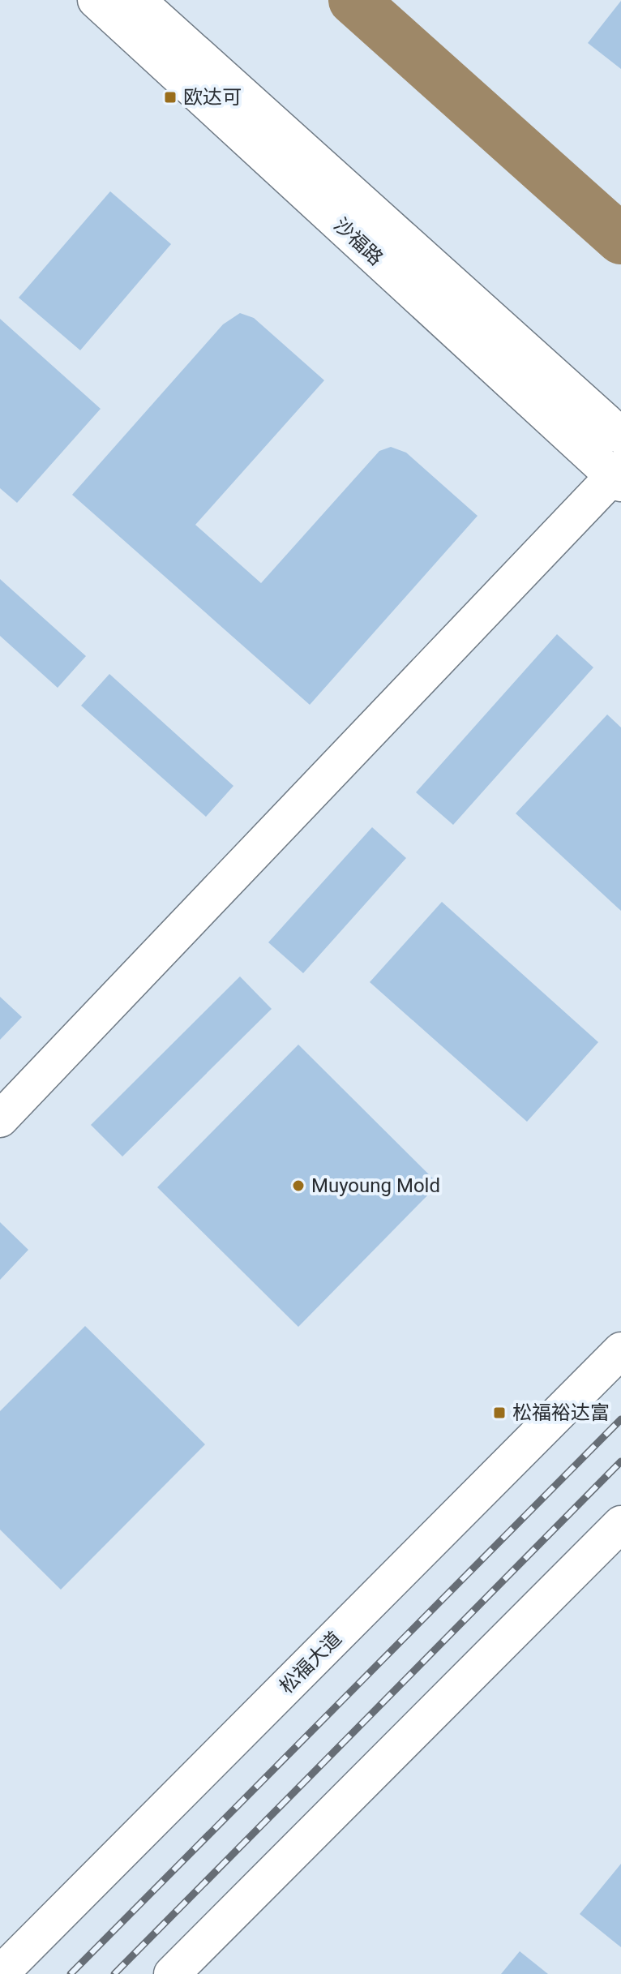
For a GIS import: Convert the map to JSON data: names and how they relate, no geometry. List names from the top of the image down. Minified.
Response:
{"streets":{"street":["沙福路","松福大道"]},"places":{"transit":["欧达可","松福裕达富"],"other":["Muyoung Mold"]}}
